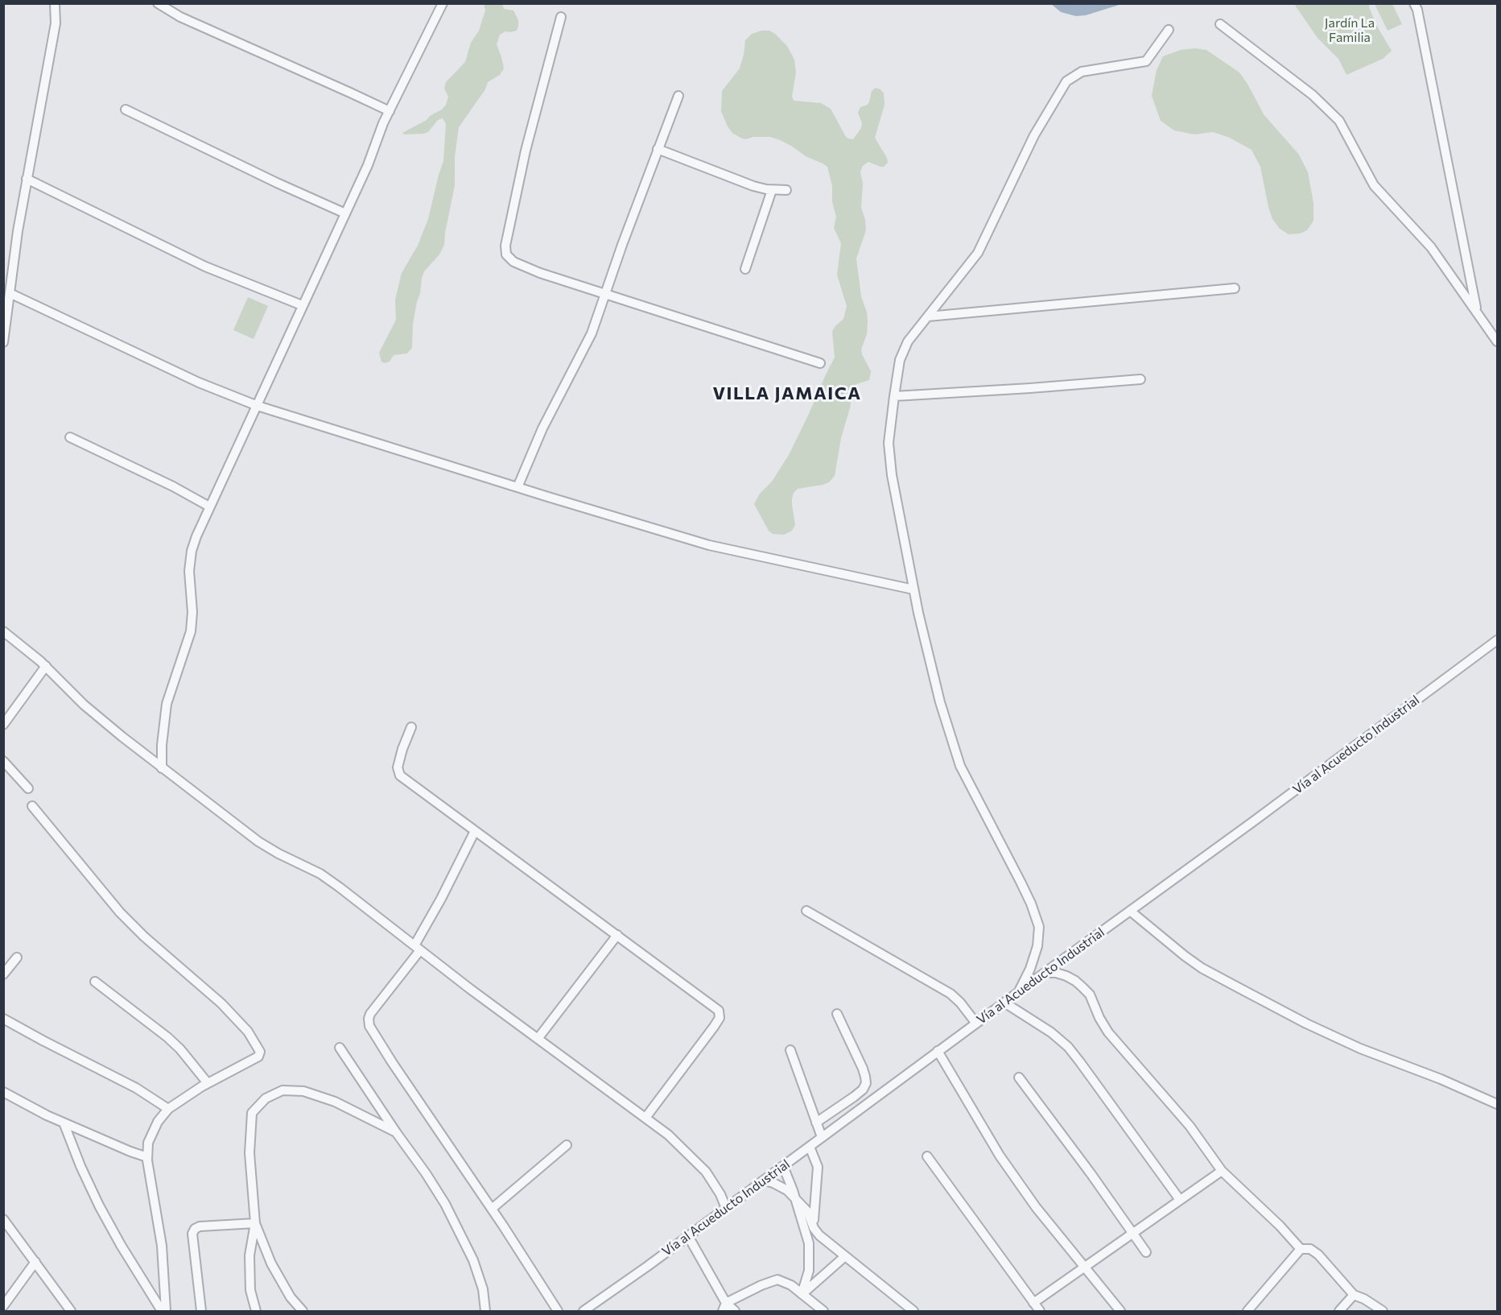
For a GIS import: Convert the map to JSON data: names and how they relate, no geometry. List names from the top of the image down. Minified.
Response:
{"streets":{"street":["Vía al Acueducto Industrial"]},"districts":["VILLA JAMAICA"],"parks":["Jardín La Familia"]}
